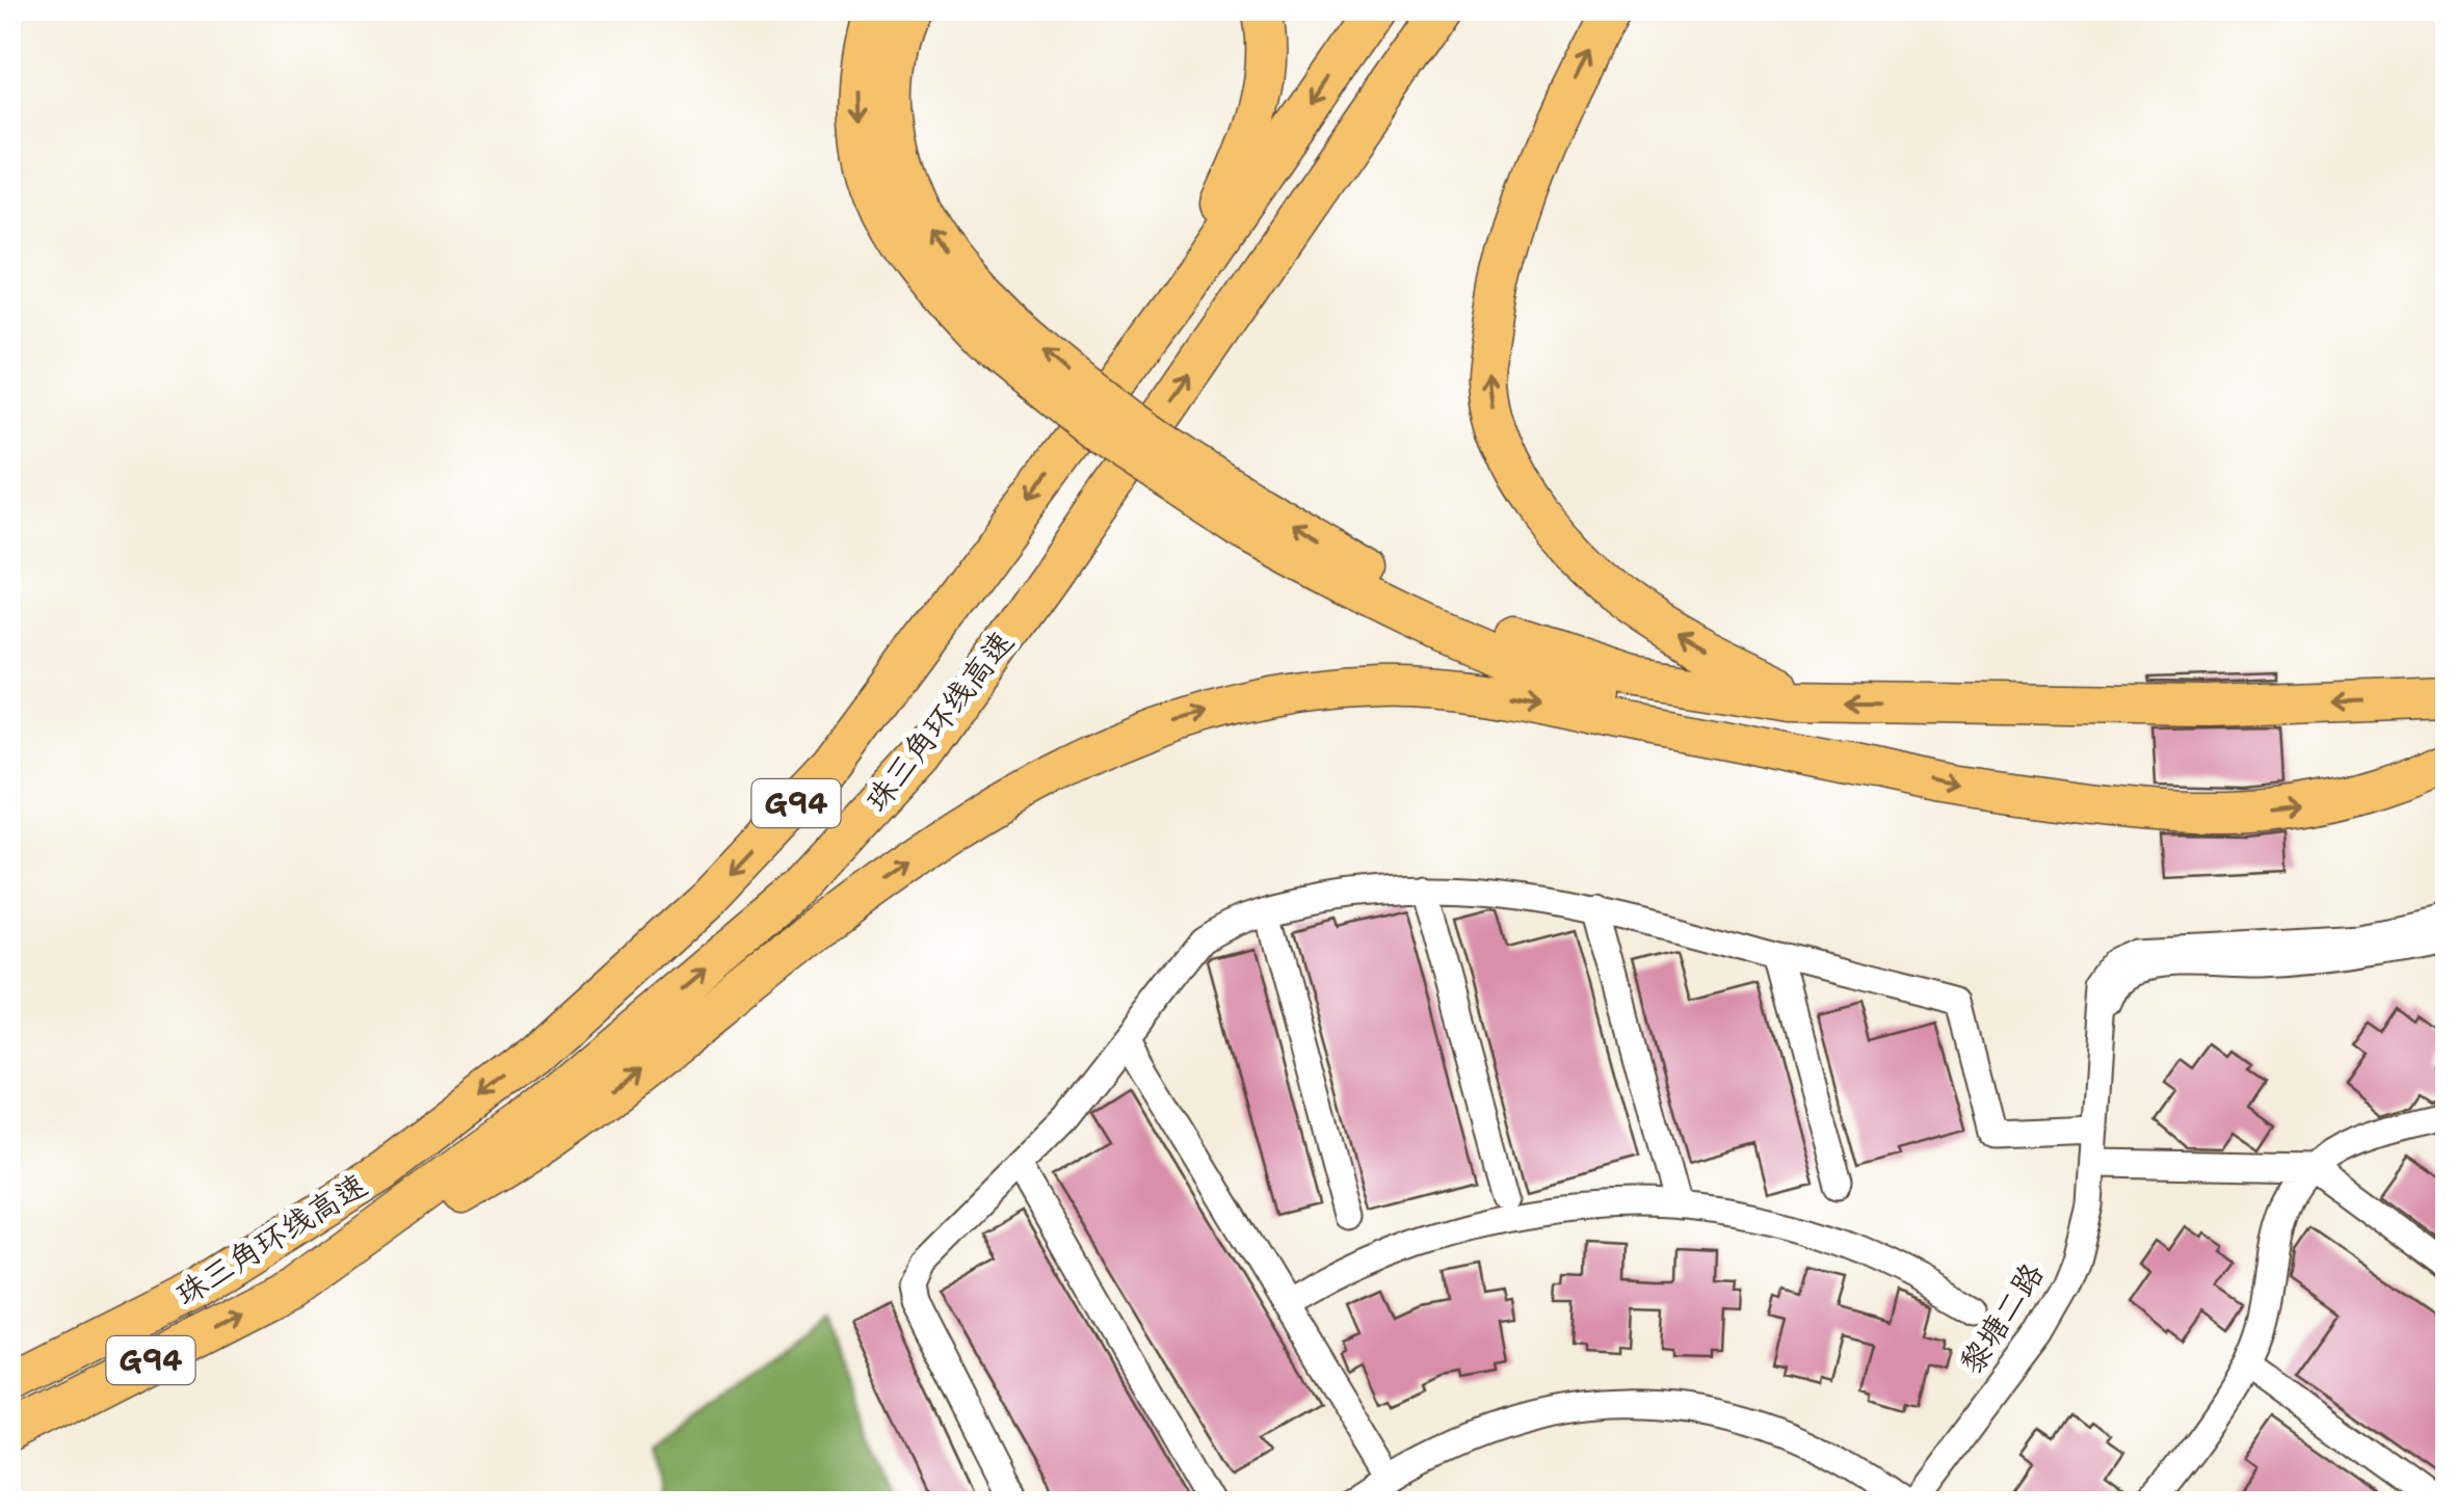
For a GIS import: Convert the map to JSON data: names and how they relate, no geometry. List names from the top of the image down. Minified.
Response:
{"streets":{"highway":["珠三角环线高速","G94"],"street":["黎塘二路"]}}
